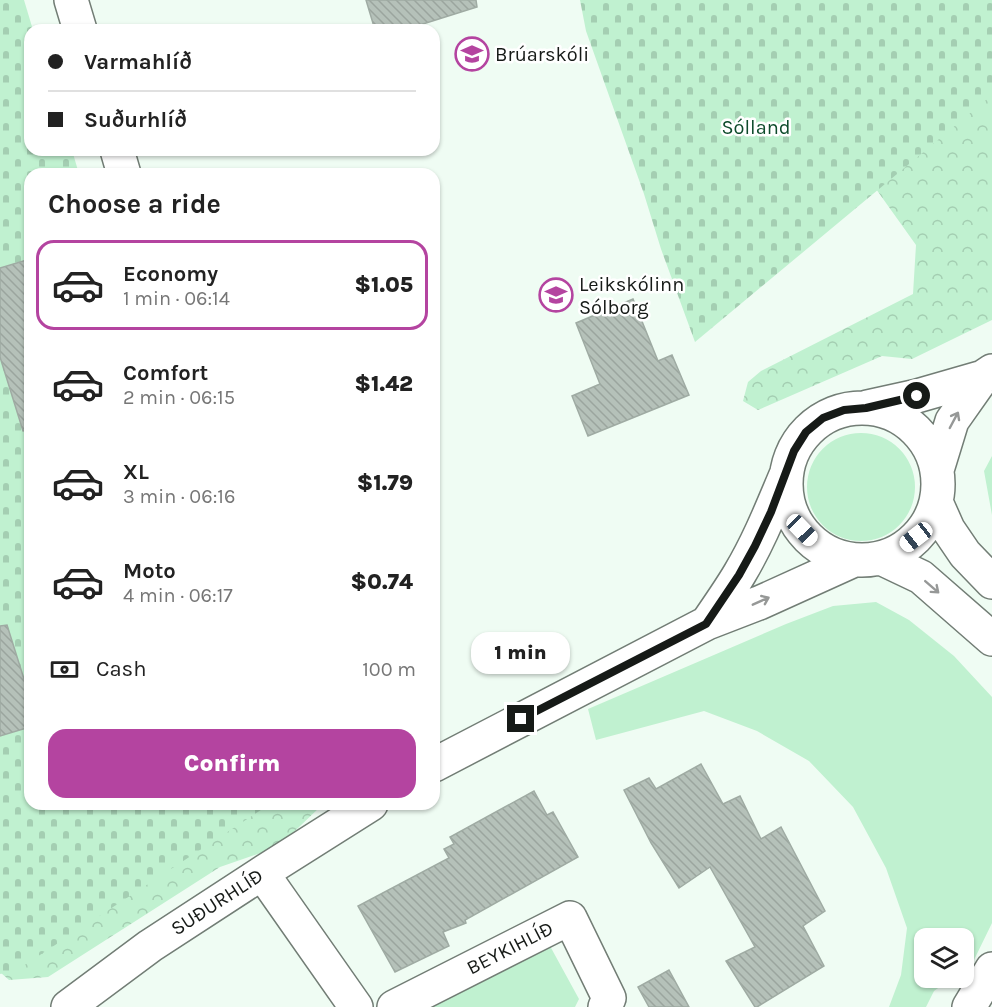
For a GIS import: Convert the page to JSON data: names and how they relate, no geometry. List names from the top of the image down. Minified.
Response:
{"streets":{"street":["SUÐURHLÍÐ","BEYKIHLÍÐ"]},"parks":["Sólland"],"places":{"school or university":["Brúarskóli","Leikskólinn Sólborg"]},"page":{"banner":["Varmahlíð","Suðurhlíð"],"heading":"Choose a ride","list":[{"name":"Economy","note":"1 min · 06:14","value":"$1.05"},{"name":"Comfort","note":"2 min · 06:15","value":"$1.42"},{"name":"XL","note":"3 min · 06:16","value":"$1.79"},{"name":"Moto","note":"4 min · 06:17","value":"$0.74"}],"bubble":"1 min","pay":["Cash","100 m"],"buttons":"Confirm"}}
